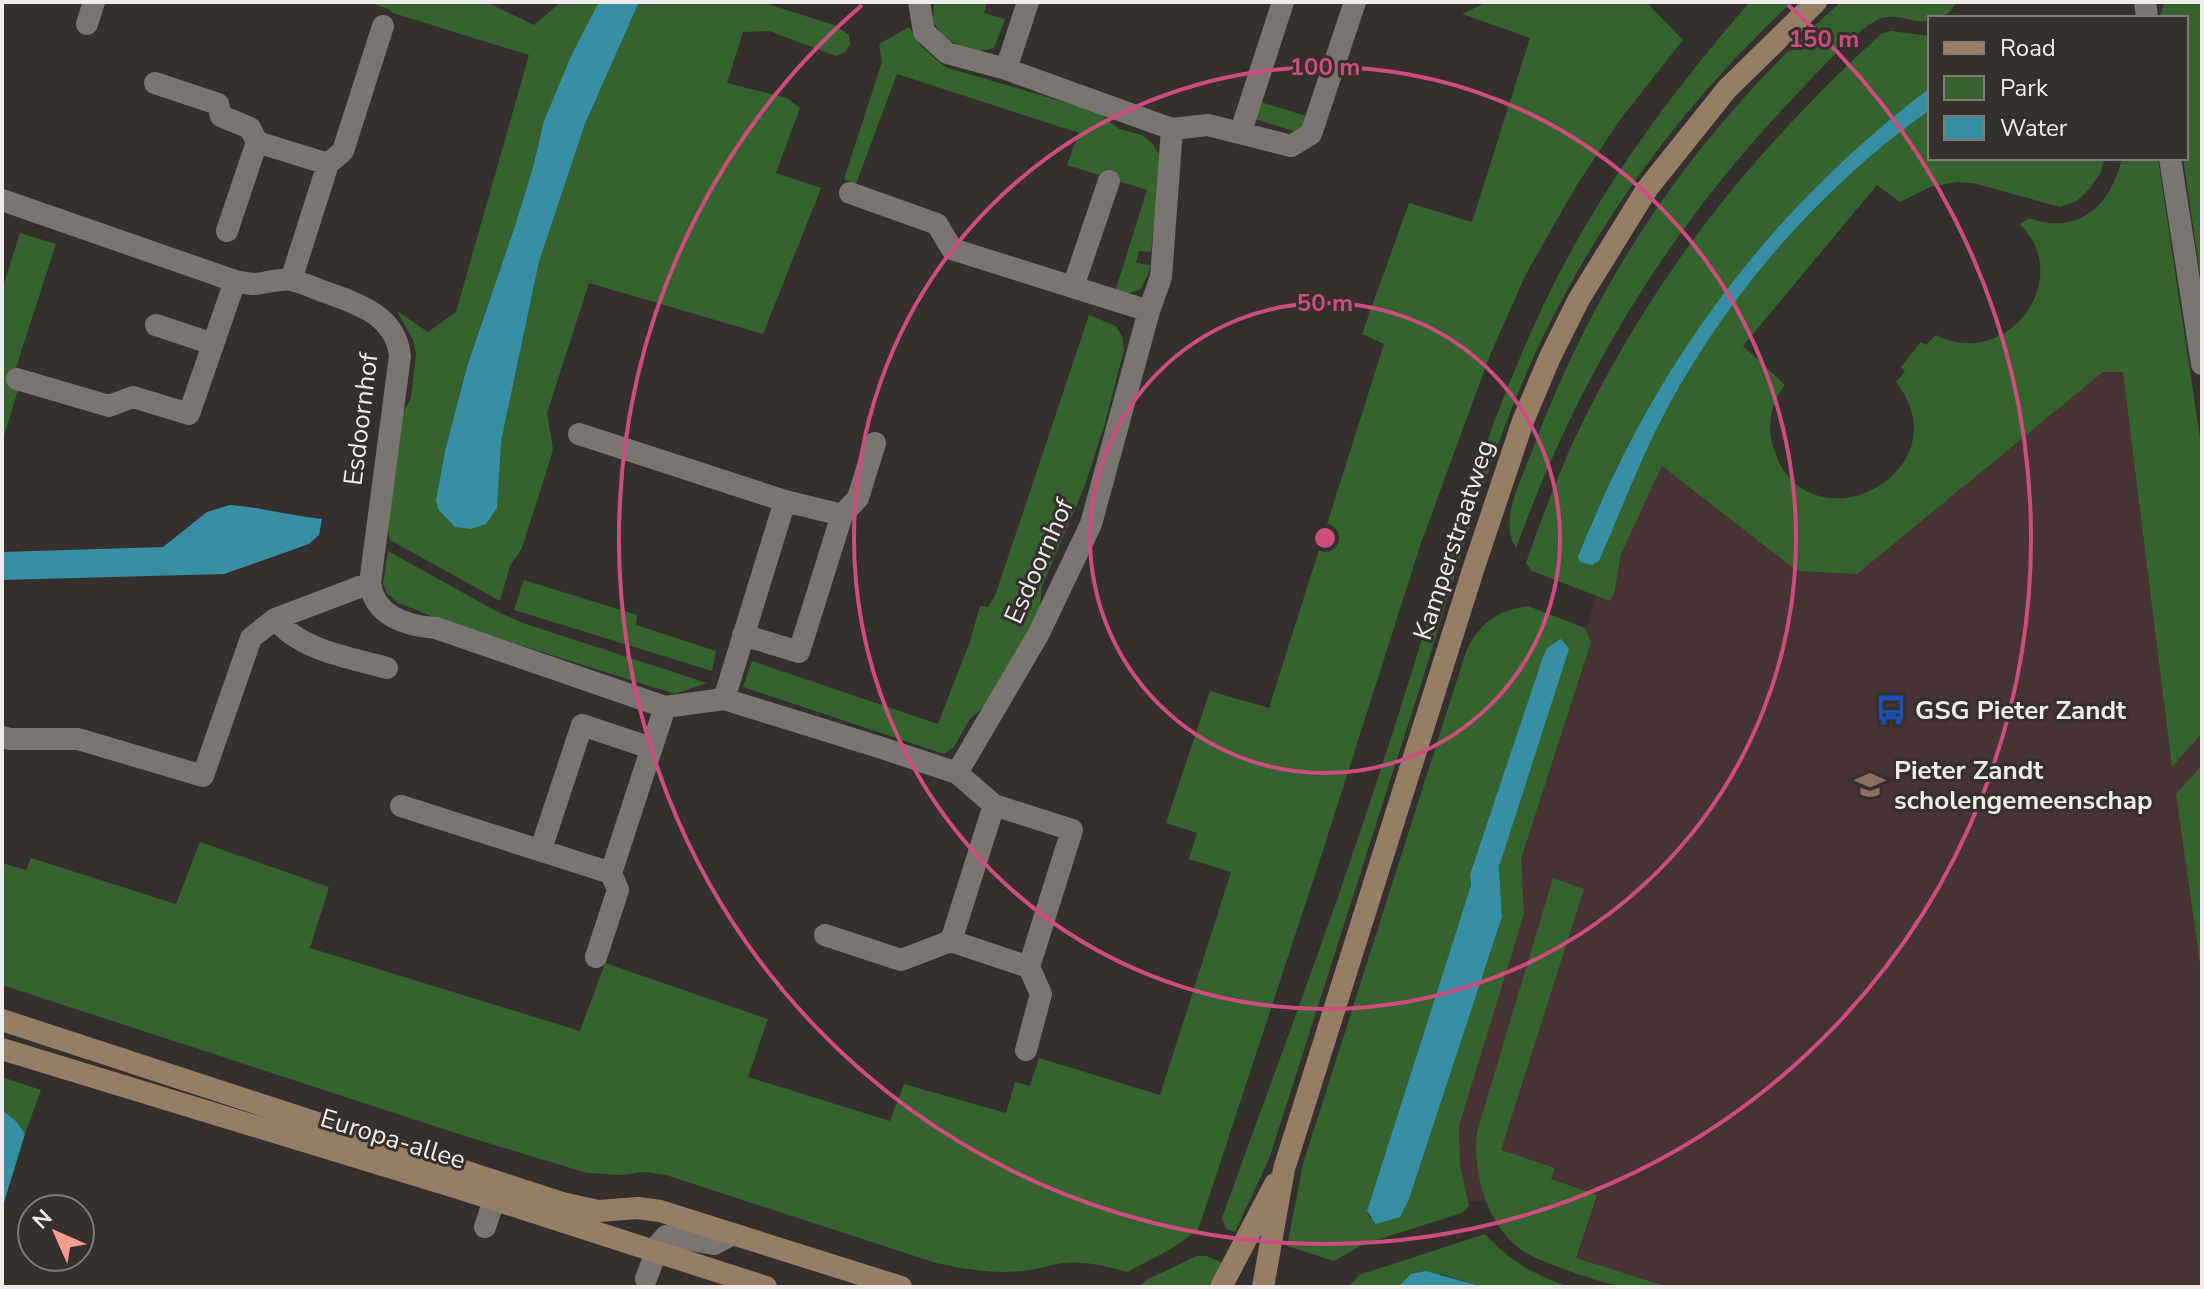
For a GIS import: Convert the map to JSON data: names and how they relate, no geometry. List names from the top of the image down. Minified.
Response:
{"streets":{"main road":["Kamperstraatweg","Europa-allee"],"street":["Esdoornhof"]},"places":{"bus stop":["GSG Pieter Zandt"],"school or university":["Pieter Zandt scholengemeenschap"]},"legend":["Road","Park","Water"],"north":"top left","rings":["150 m","100 m","50 m"]}
